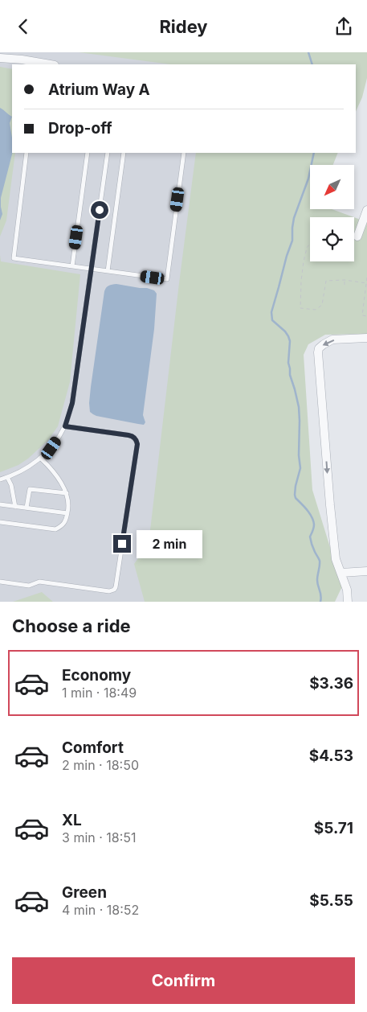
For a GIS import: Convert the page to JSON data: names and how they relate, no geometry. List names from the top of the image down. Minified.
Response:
{"north":"bottom left","page":{"header":"Ridey","banner":["Atrium Way A","Drop-off"],"bubble":"2 min","heading":"Choose a ride","list":[{"name":"Economy","note":"1 min · 18:49","value":"$3.36"},{"name":"Comfort","note":"2 min · 18:50","value":"$4.53"},{"name":"XL","note":"3 min · 18:51","value":"$5.71"},{"name":"Green","note":"4 min · 18:52","value":"$5.55"}],"buttons":"Confirm"}}
